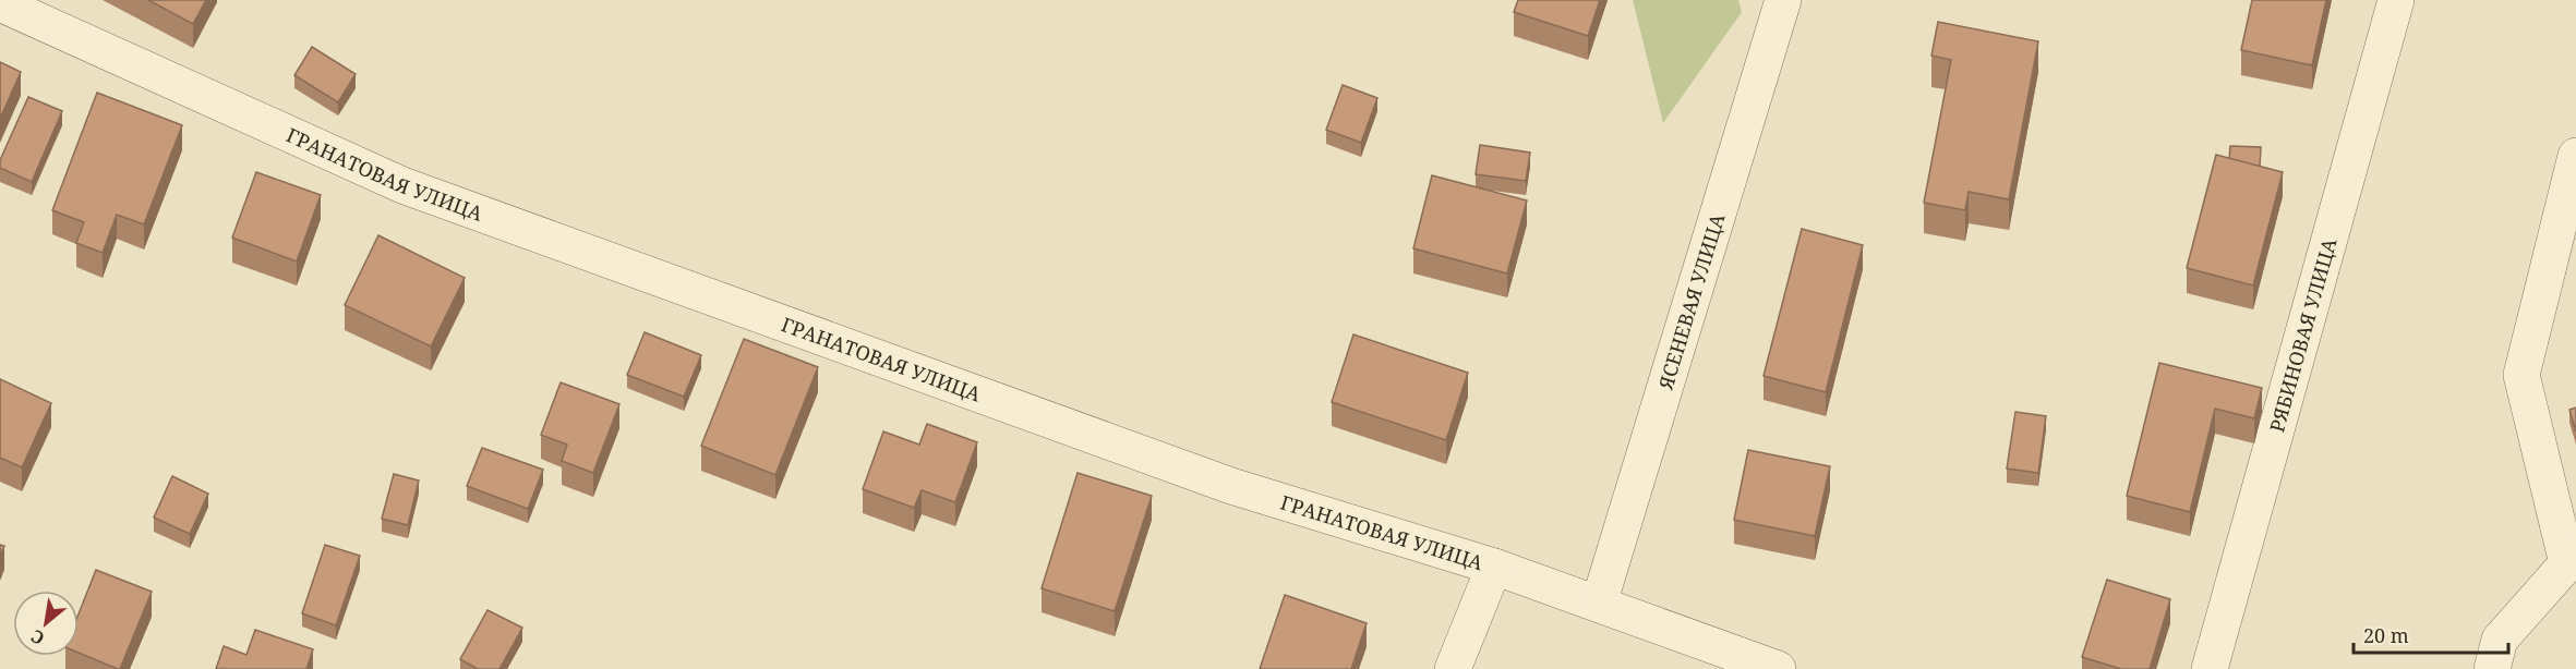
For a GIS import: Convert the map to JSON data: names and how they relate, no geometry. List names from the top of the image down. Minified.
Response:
{"streets":{"street":["ГРАНАТОВАЯ УЛИЦА","ЯСЕНЕВАЯ УЛИЦА","РЯБИНОВАЯ УЛИЦА"]},"crossings":[["ГРАНАТОВАЯ УЛИЦА","ЯСЕНЕВАЯ УЛИЦА"]],"scale_bar":"20 m","north":"bottom left"}
